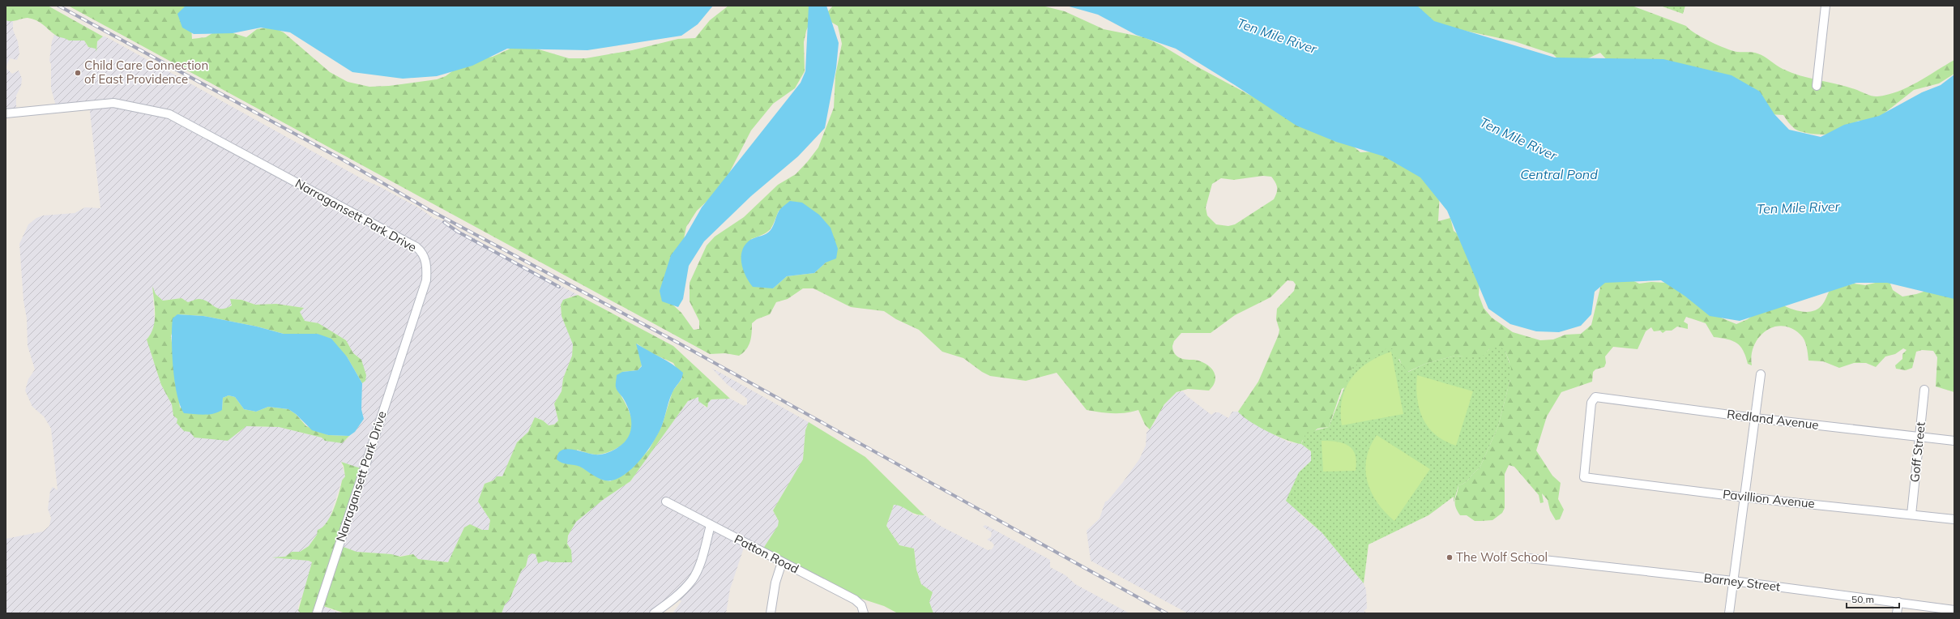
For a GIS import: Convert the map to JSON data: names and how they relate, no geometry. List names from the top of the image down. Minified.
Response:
{"streets":{"street":["Narragansett Park Drive","Redland Avenue","Goff Street","Pavillion Avenue","Patton Road","Barney Street"]},"crossings":[["Redland Avenue","Goff Street"],["Redland Avenue","Pavillion Avenue"],["Goff Street","Pavillion Avenue"]],"water":["Ten Mile River","Central Pond"],"places":["Child Care Connection of East Providence","The Wolf School"],"scale_bar":"50 m"}
